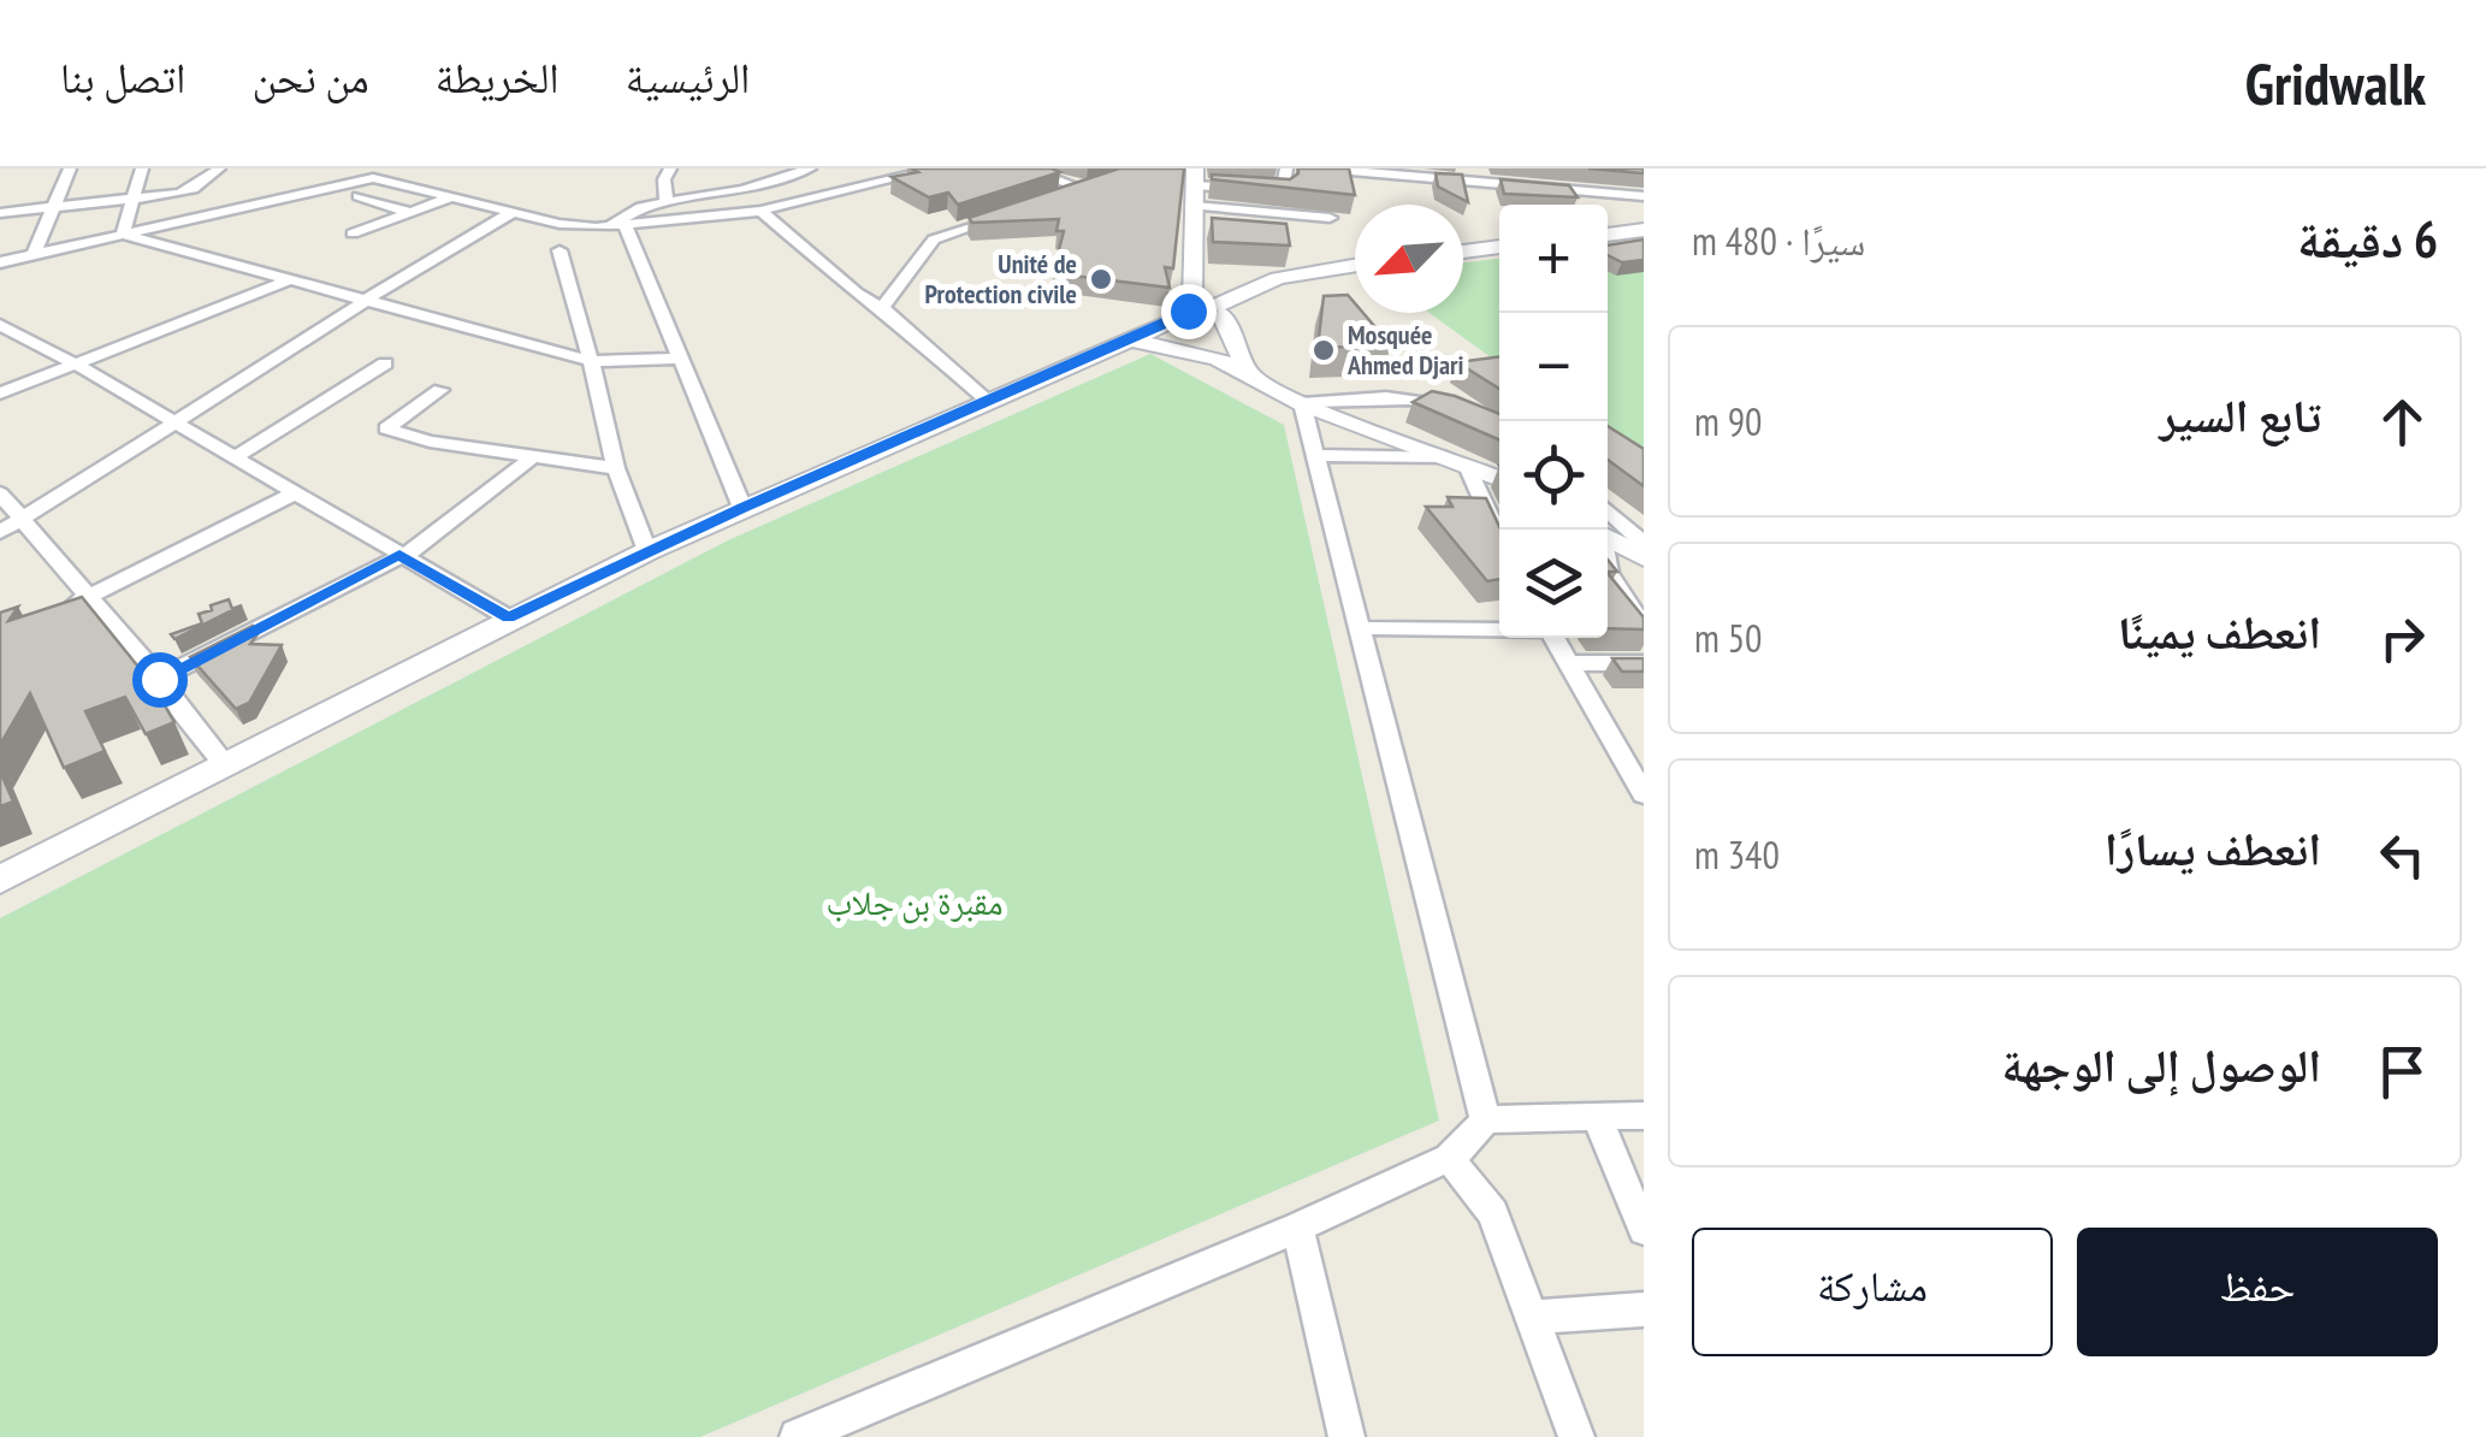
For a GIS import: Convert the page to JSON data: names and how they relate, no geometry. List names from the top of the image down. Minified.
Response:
{"parks":["مقبرة بن جلاب"],"places":["Unité de Protection civile","Mosquée Ahmed Djari"],"north":"bottom left","page":{"header":"Gridwalk","nav":["الرئيسية","الخريطة","من نحن","اتصل بنا"],"heading":["6 دقيقة","سيرًا · 480 m"],"map_buttons":["+","−"],"list":[["تابع السير","90 m"],["انعطف يمينًا","50 m"],["انعطف يسارًا","340 m"],"الوصول إلى الوجهة"],"buttons":["حفظ","مشاركة"]}}
